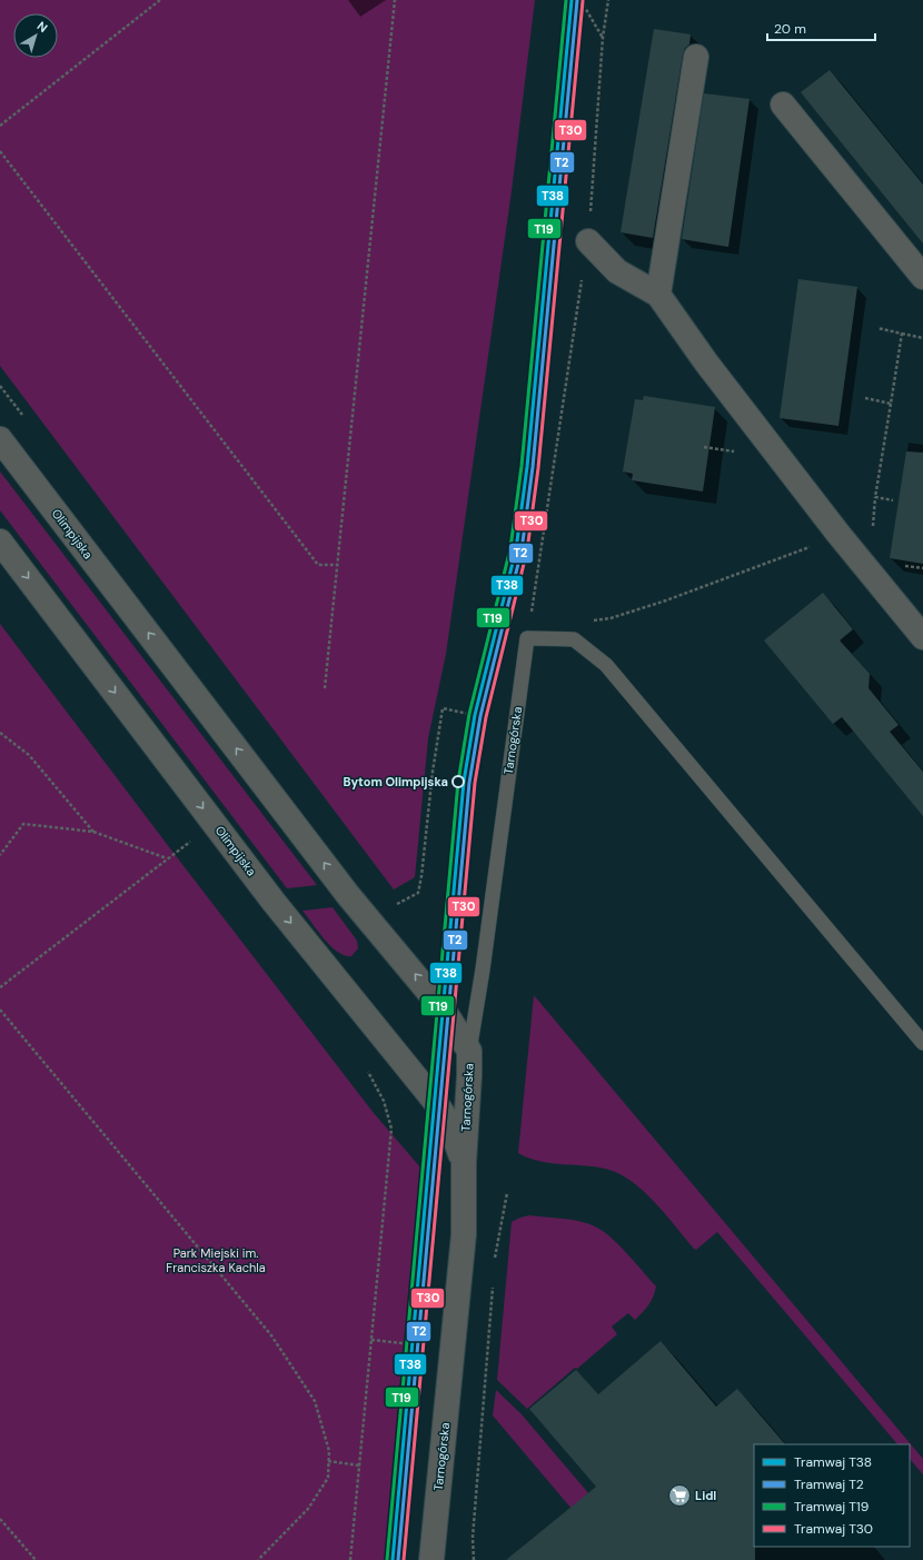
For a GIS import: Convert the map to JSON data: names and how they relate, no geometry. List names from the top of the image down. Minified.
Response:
{"streets":{"street":["Olimpijska","Tarnogórska"]},"crossings":[["Olimpijska","Tarnogórska"]],"parks":["Park Miejski im. Franciszka Kachla"],"places":{"other":["Bytom Olimpijska"],"supermarket":["Lidl"]},"lines":["tram line T38","tram line T2","tram line T19","tram line T30"],"legend":["Tramwaj T38","Tramwaj T2","Tramwaj T19","Tramwaj T30"],"scale_bar":"20 m","north":"top right"}
